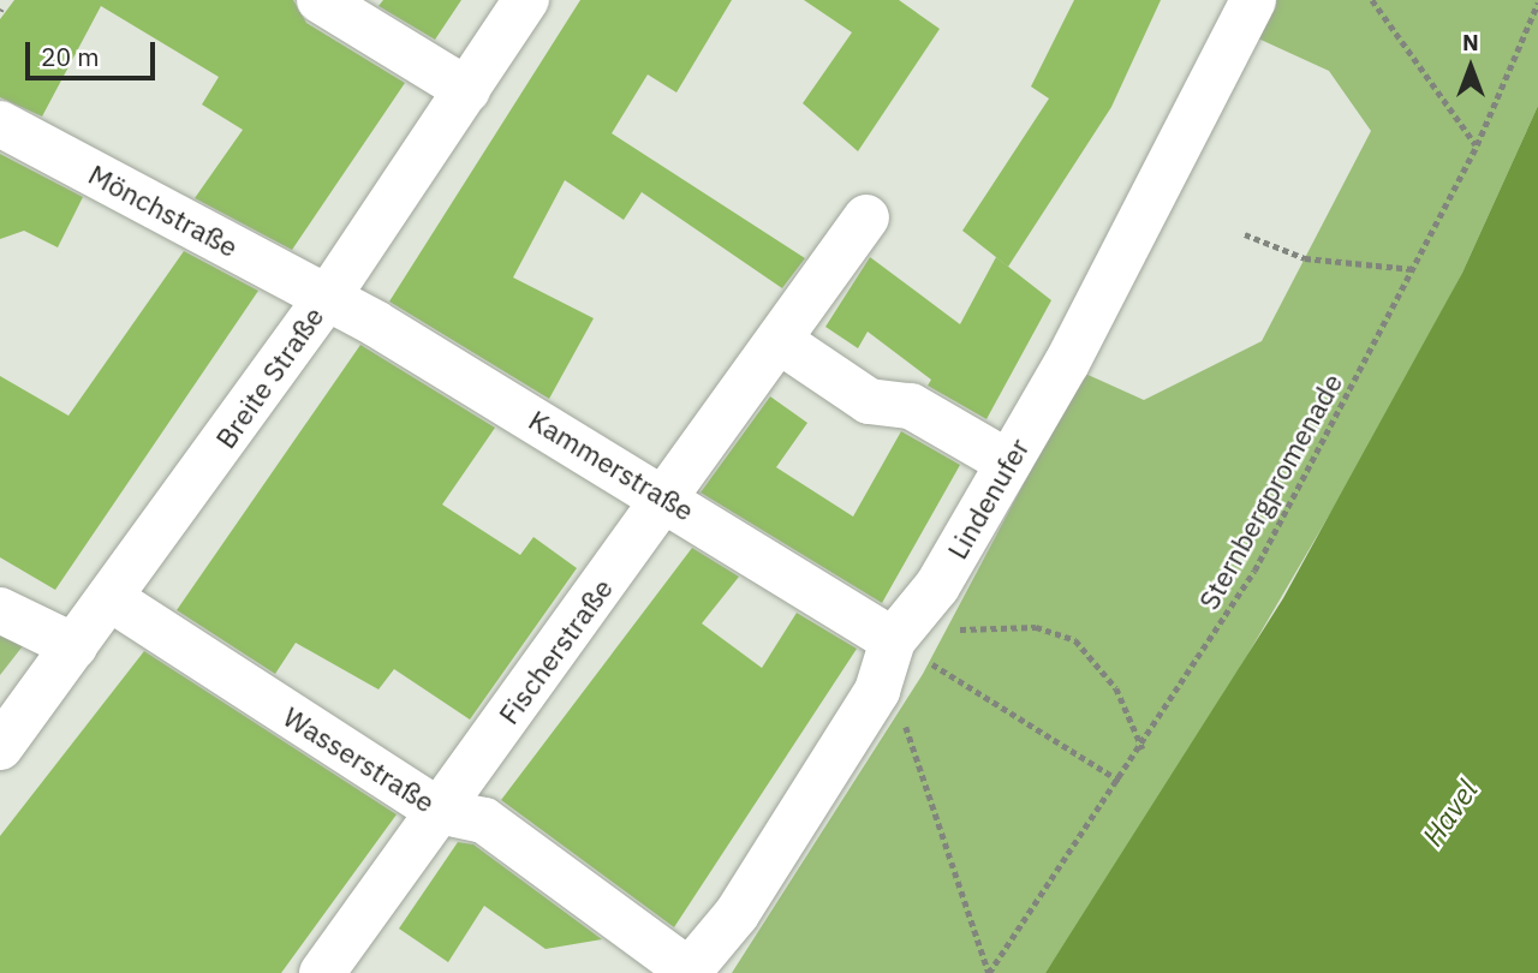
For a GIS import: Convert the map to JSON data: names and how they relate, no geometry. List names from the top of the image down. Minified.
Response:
{"streets":{"street":["Mönchstraße","Breite Straße","Kammerstraße","Lindenufer","Fischerstraße","Wasserstraße"],"path":["Sternbergpromenade"]},"crossings":[["Mönchstraße","Breite Straße"],["Mönchstraße","Kammerstraße"],["Breite Straße","Kammerstraße"],["Breite Straße","Wasserstraße"],["Kammerstraße","Lindenufer"],["Kammerstraße","Fischerstraße"],["Lindenufer","Wasserstraße"],["Fischerstraße","Wasserstraße"]],"water":["Havel"],"scale_bar":"20 m","north":"top"}
